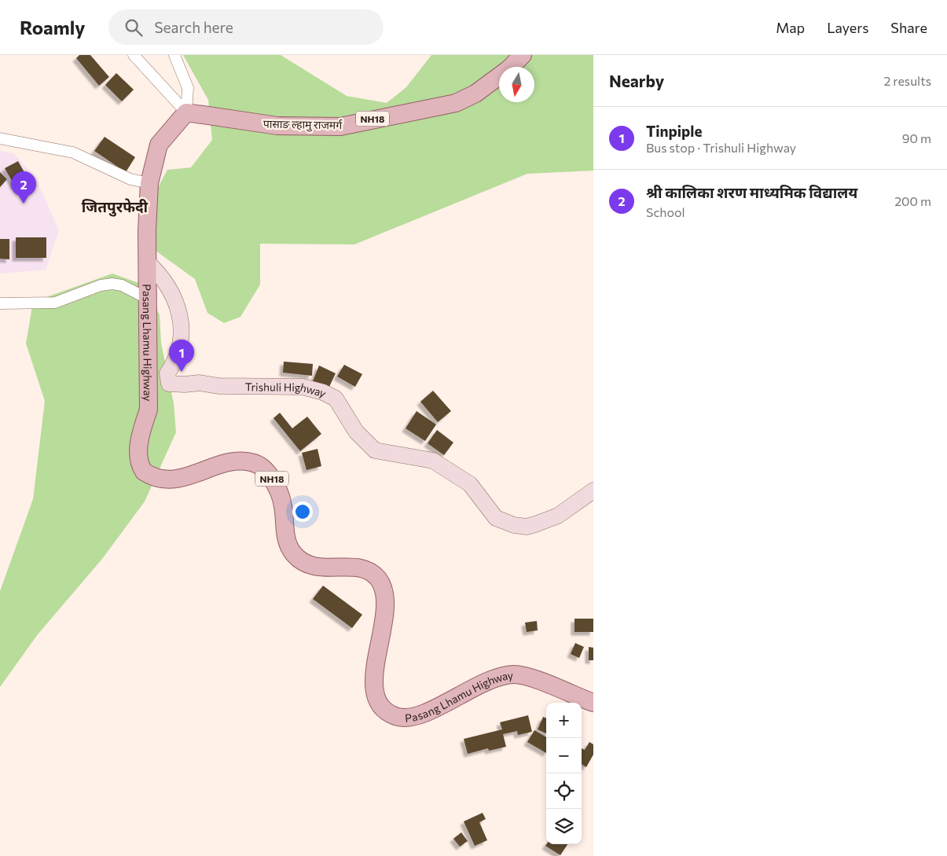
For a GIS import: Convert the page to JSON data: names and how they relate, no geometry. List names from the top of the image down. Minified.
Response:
{"streets":{"main road":["NH18","पासाङ ल्हामु राजमर्ग","Pasang Lhamu Highway"],"street":["Trishuli Highway"]},"crossings":[["पासाङ ल्हामु राजमर्ग","Pasang Lhamu Highway"],["Pasang Lhamu Highway","Trishuli Highway"]],"districts":["जितपुरफेदी"],"north":"bottom","page":{"header":"Roamly","search":"Search here","nav":["Map","Layers","Share"],"heading":["Nearby","2 results"],"list":[{"mark":"1","name":"Tinpiple","note":"Bus stop · Trishuli Highway","value":"90 m"},{"mark":"2","name":"श्री कालिका शरण माध्यमिक विद्यालय","note":"School","value":"200 m"}],"pins":["2","1"],"map_buttons":["+","−"]}}
